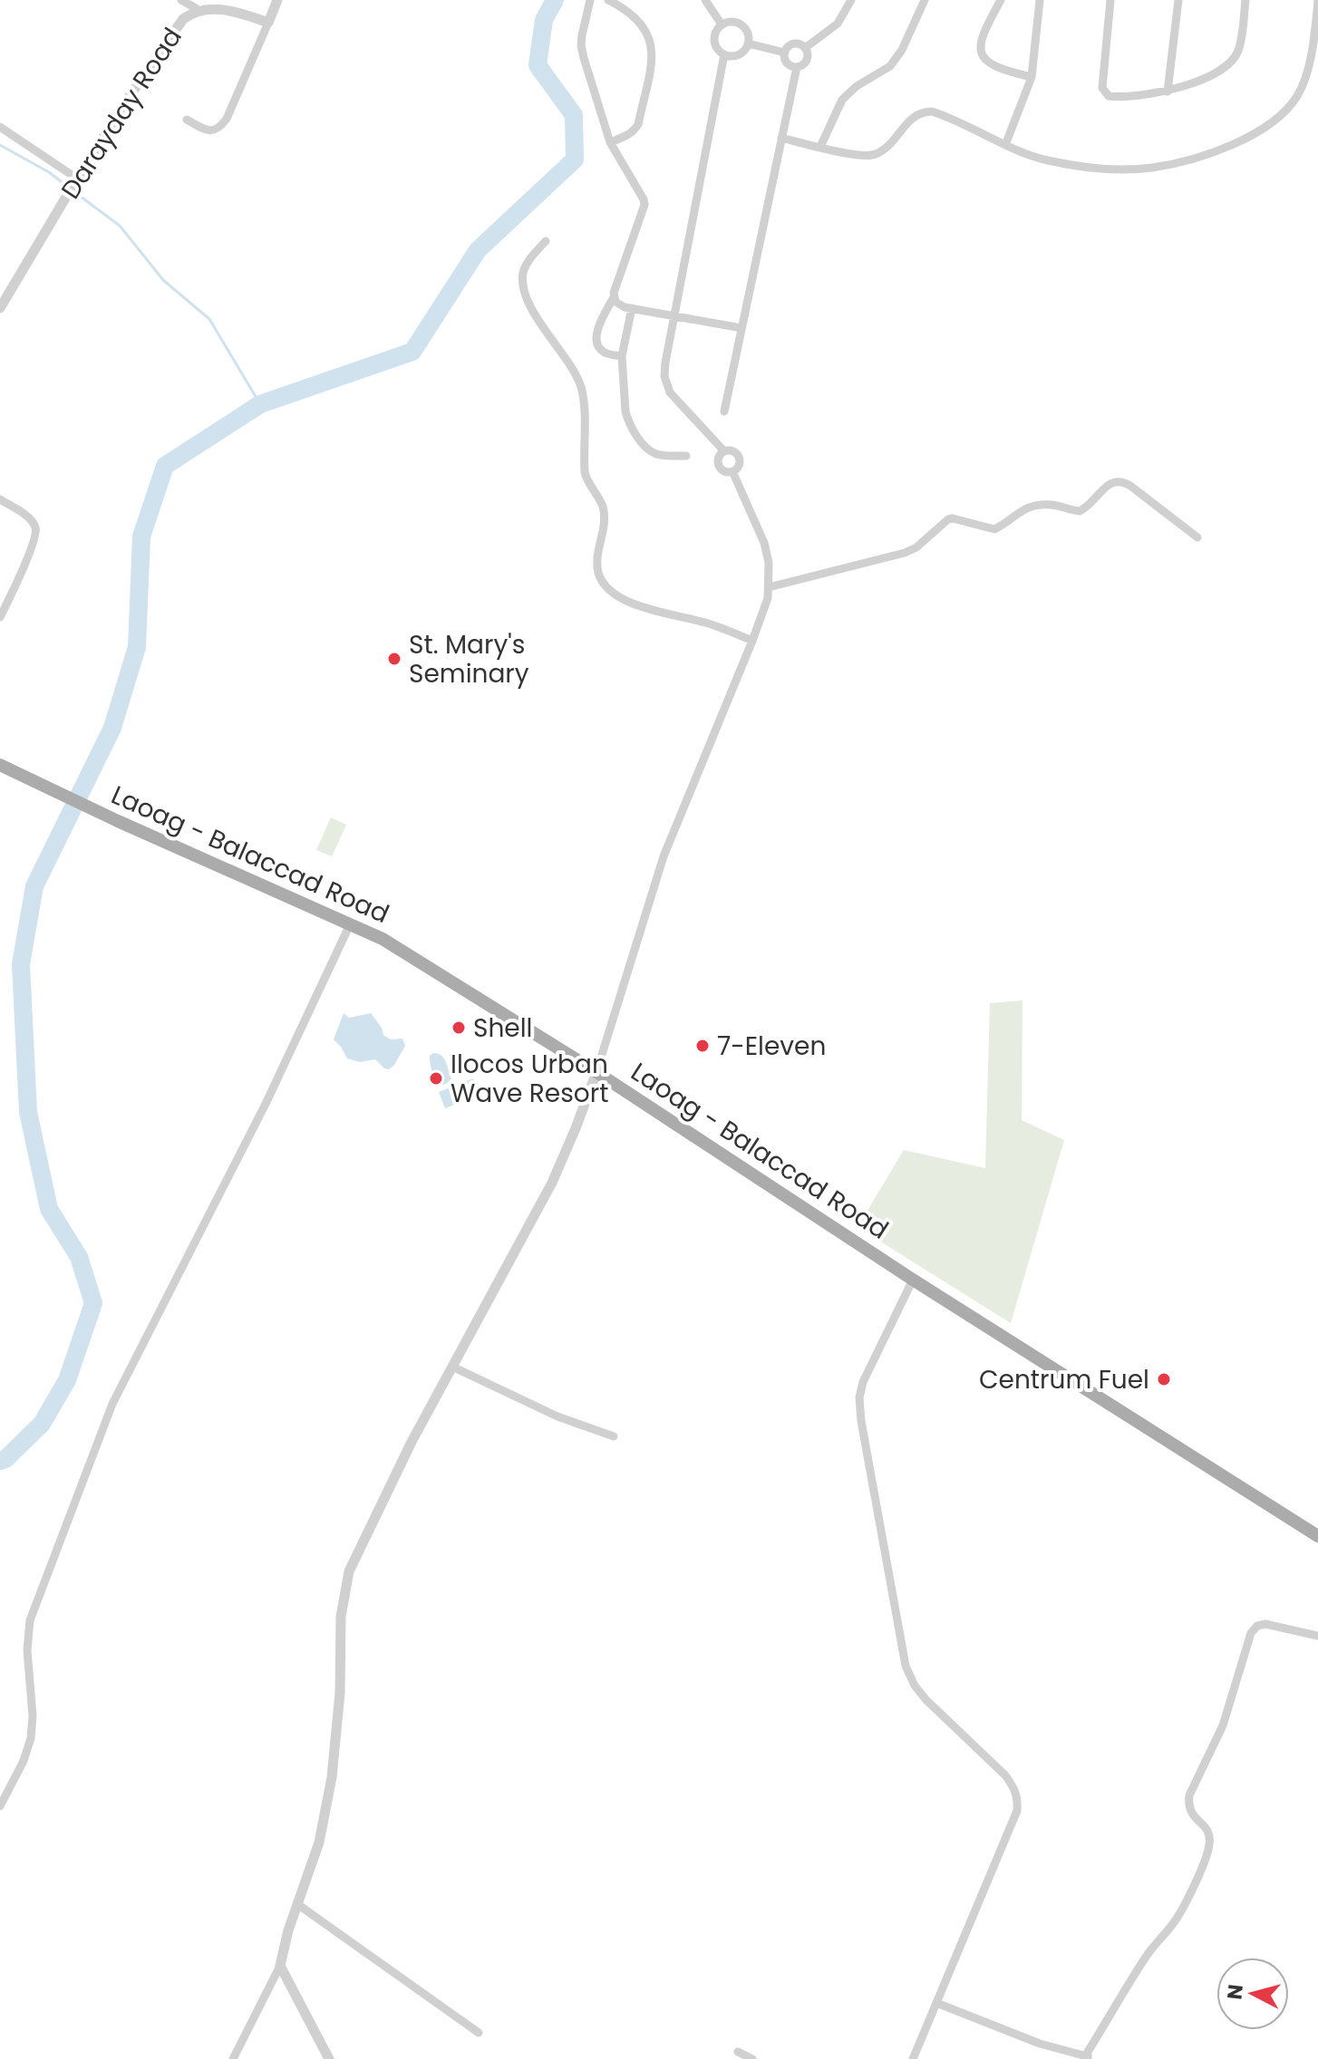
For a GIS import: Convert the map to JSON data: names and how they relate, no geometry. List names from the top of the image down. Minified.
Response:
{"streets":{"main road":["Laoag - Balaccad Road"],"street":["Darayday Road"]},"places":["St. Mary's Seminary","Shell","7-Eleven","Ilocos Urban Wave Resort","Centrum Fuel"],"north":"left"}
